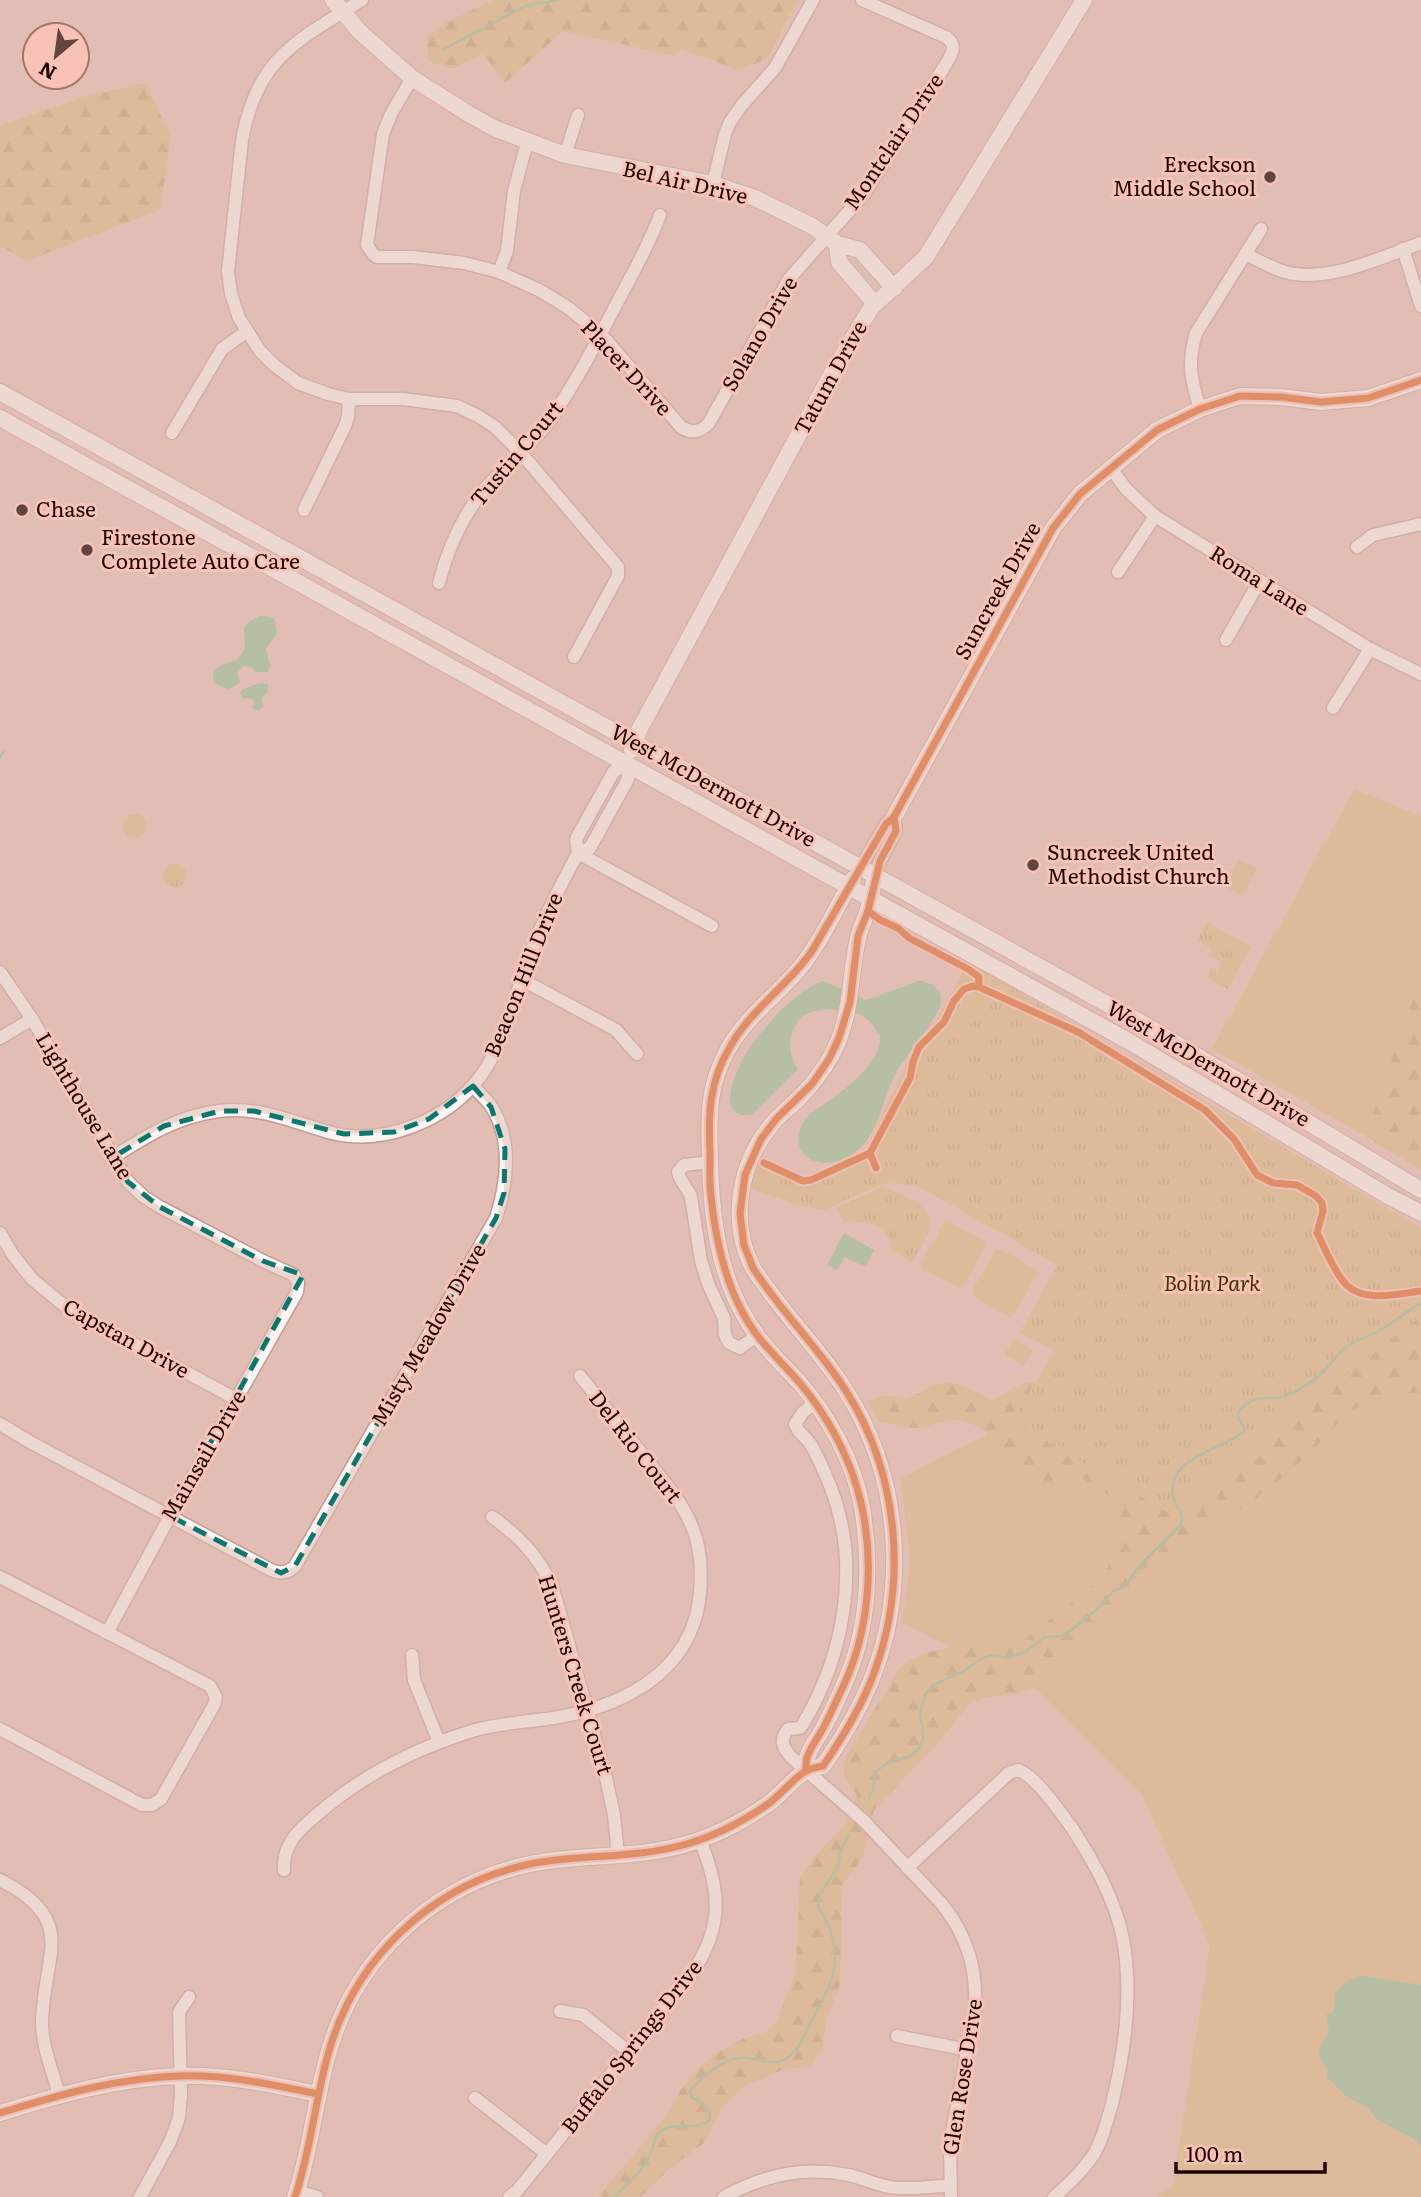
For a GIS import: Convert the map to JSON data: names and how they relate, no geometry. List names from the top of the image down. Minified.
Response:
{"streets":{"street":["Montclair Drive","Bel Air Drive","Solano Drive","Placer Drive","Tatum Drive","Tustin Court","Roma Lane","Suncreek Drive","West McDermott Drive","Beacon Hill Drive","Lighthouse Lane","Misty Meadow Drive","Capstan Drive","Del Rio Court","Mainsail Drive","Hunters Creek Court","Buffalo Springs Drive","Glen Rose Drive"]},"crossings":[["Montclair Drive","Bel Air Drive"],["Montclair Drive","Solano Drive"],["Bel Air Drive","Solano Drive"],["Bel Air Drive","Placer Drive"],["Bel Air Drive","Tatum Drive"],["Solano Drive","Placer Drive"],["Placer Drive","Tustin Court"],["Tatum Drive","West McDermott Drive"],["Tatum Drive","Beacon Hill Drive"],["Roma Lane","Suncreek Drive"],["Suncreek Drive","West McDermott Drive"],["West McDermott Drive","Beacon Hill Drive"],["Beacon Hill Drive","Lighthouse Lane"],["Beacon Hill Drive","Misty Meadow Drive"],["Lighthouse Lane","Mainsail Drive"],["Misty Meadow Drive","Mainsail Drive"],["Capstan Drive","Mainsail Drive"],["Del Rio Court","Hunters Creek Court"]],"parks":["Bolin Park"],"places":["Ereckson Middle School","Chase","Firestone Complete Auto Care","Suncreek United Methodist Church"],"scale_bar":"100 m","north":"bottom left"}
